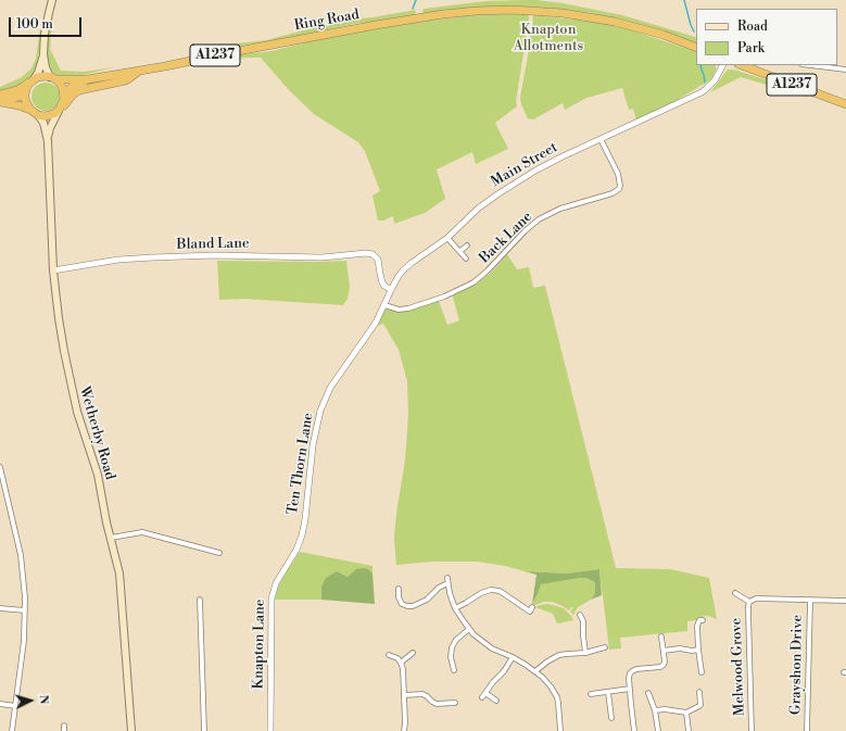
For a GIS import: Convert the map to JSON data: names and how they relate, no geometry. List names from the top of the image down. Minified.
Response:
{"streets":{"highway":["Ring Road","A1237"],"main road":["Wetherby Road"],"street":["Main Street","Back Lane","Bland Lane","Ten Thorn Lane","Knapton Lane","Grayshon Drive","Melwood Grove"]},"crossings":[["Ring Road","Wetherby Road"],["Main Street","Back Lane"],["Main Street","Bland Lane"],["Main Street","Ten Thorn Lane"],["Bland Lane","Wetherby Road"],["Ten Thorn Lane","Knapton Lane"],["Grayshon Drive","Melwood Grove"]],"parks":["Knapton Allotments"],"legend":["Road","Park"],"scale_bar":"100 m","north":"right"}
